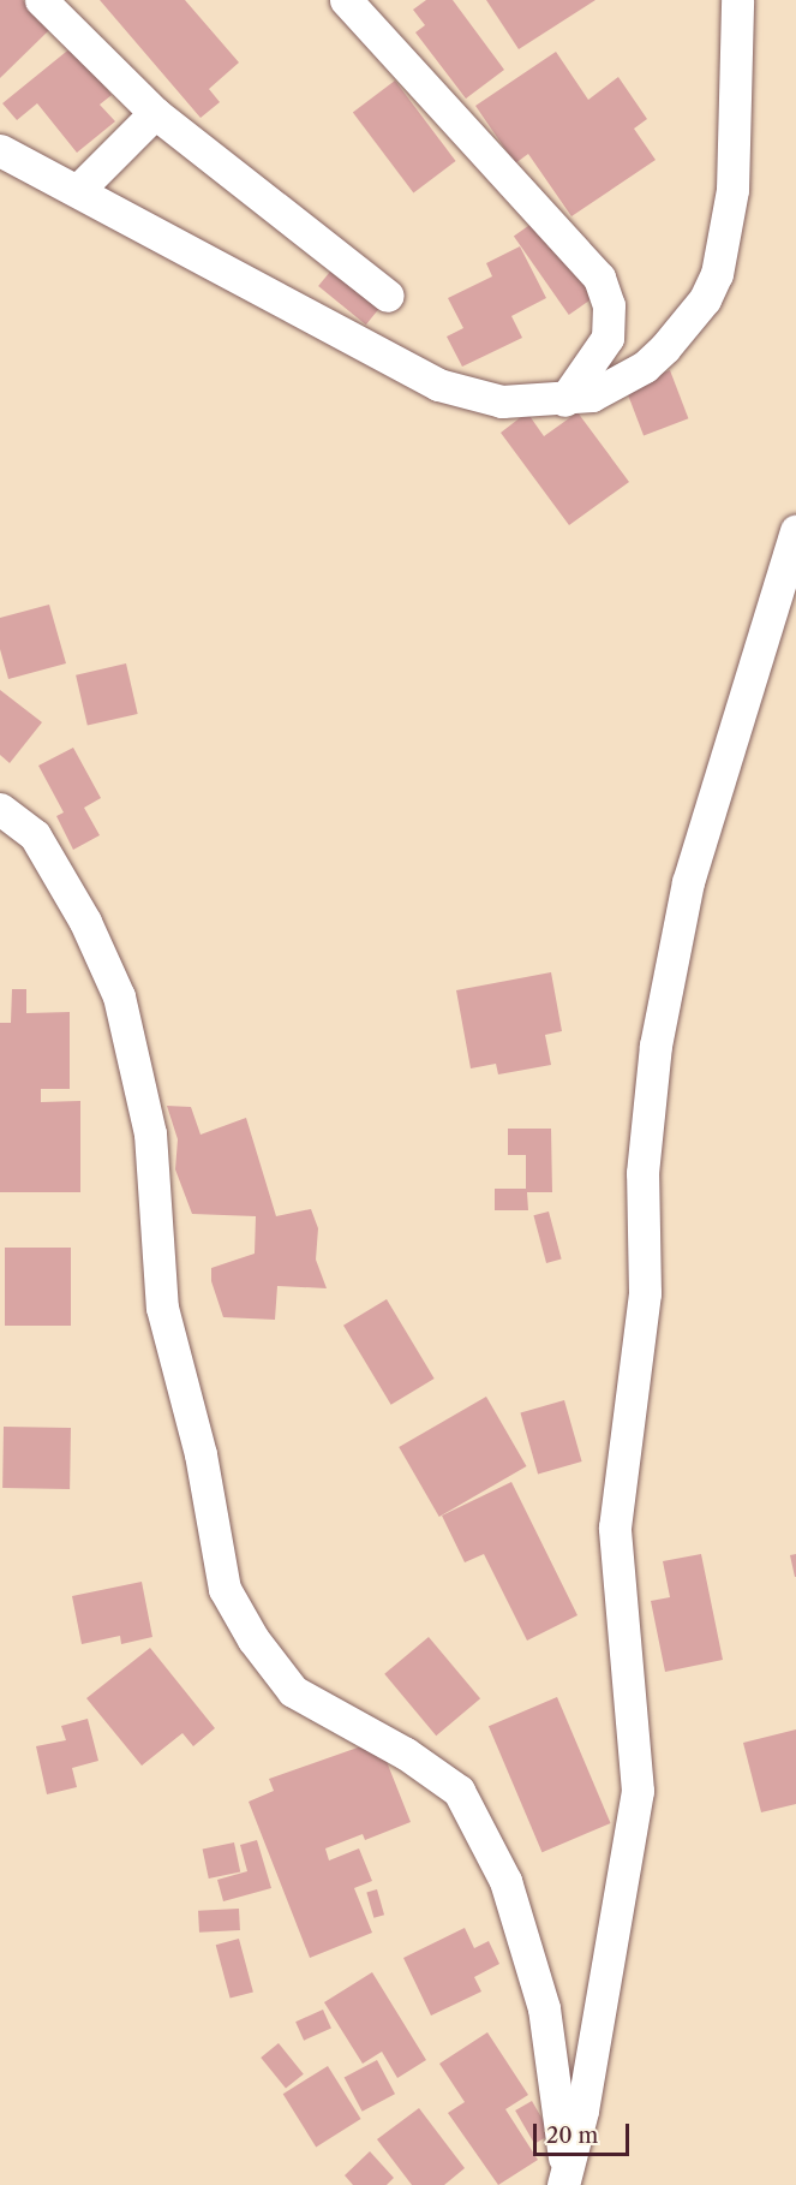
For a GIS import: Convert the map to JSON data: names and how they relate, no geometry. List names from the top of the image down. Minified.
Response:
{"scale_bar":"20 m"}
